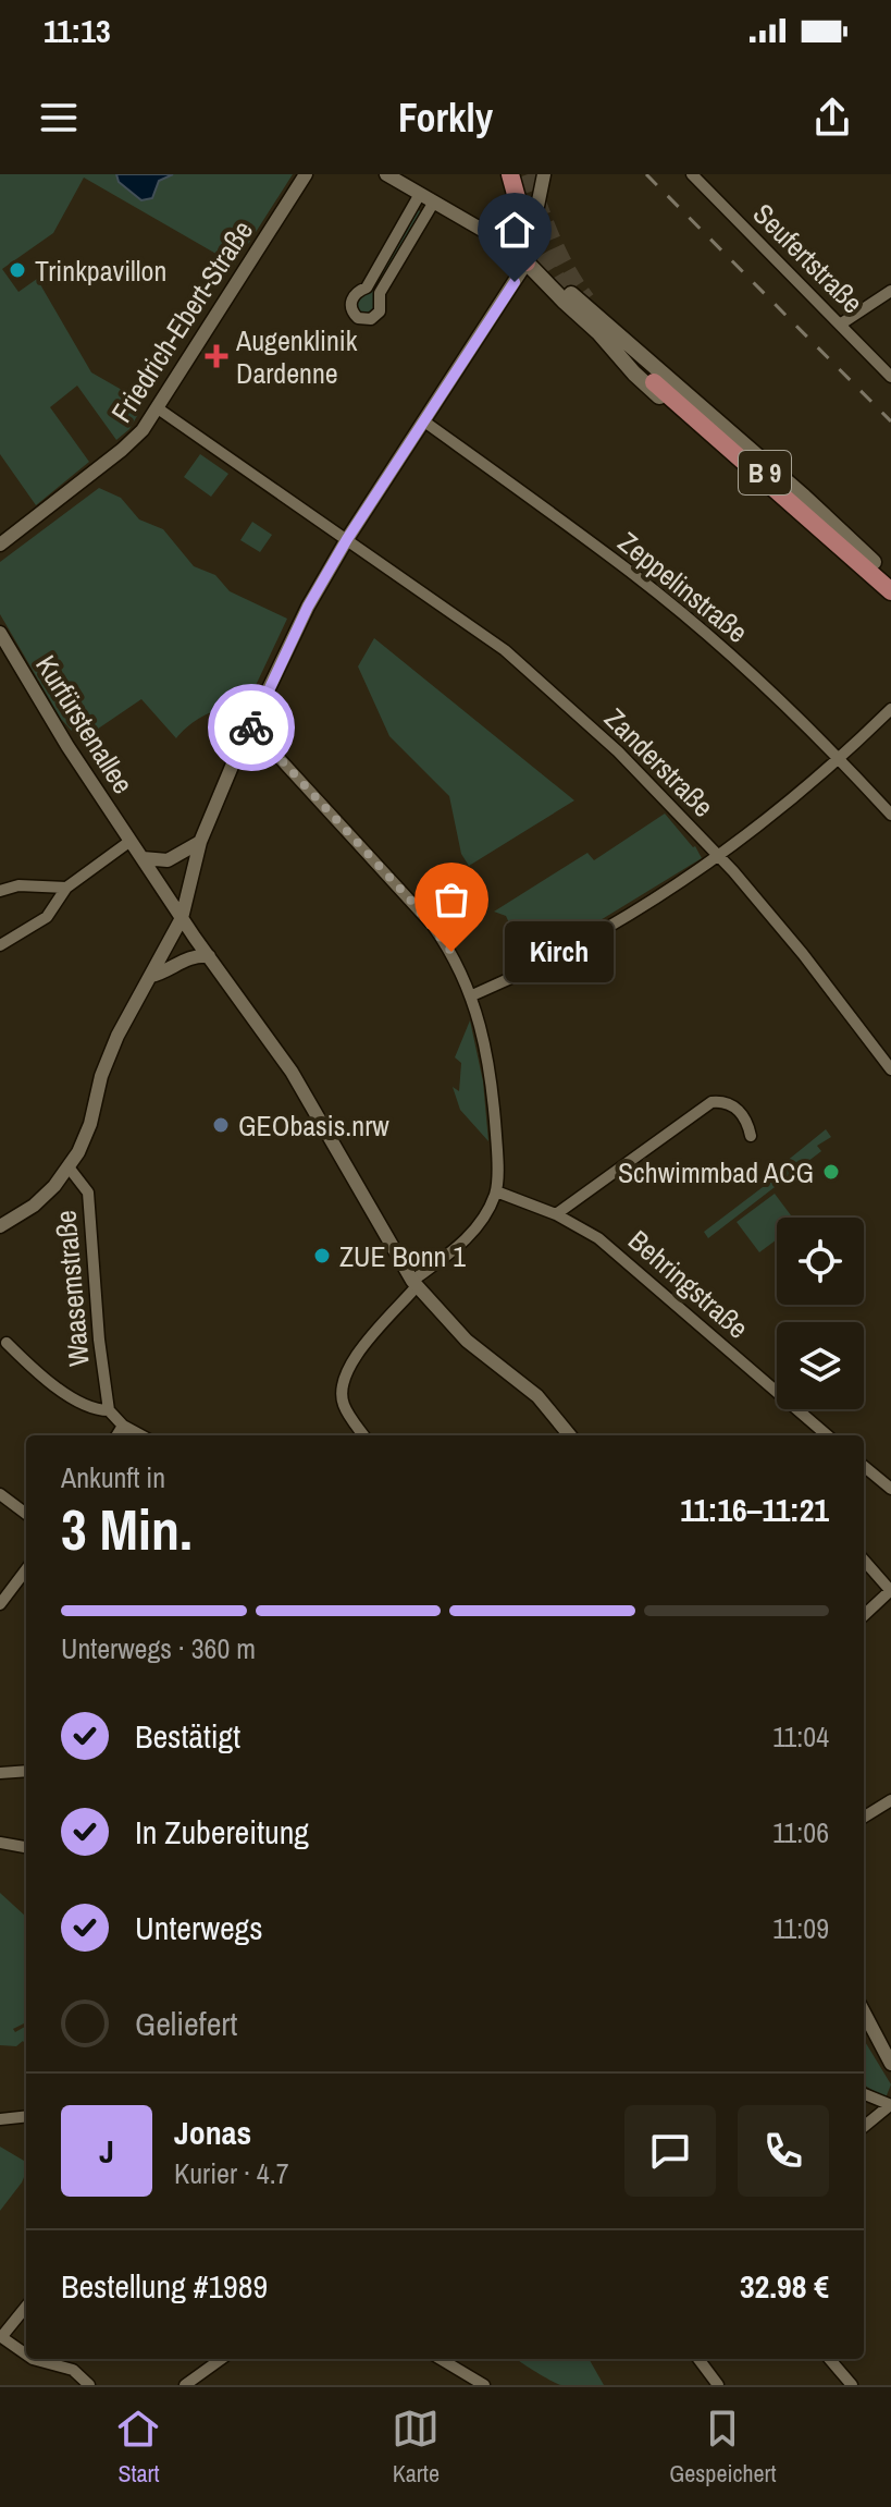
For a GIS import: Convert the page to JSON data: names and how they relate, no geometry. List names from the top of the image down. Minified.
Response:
{"streets":{"main road":["B 9"],"street":["Seufertstraße","Friedrich-Ebert-Straße","Zeppelinstraße","Kurfürstenallee","Zanderstraße","Behringstraße","Waasemstraße"]},"crossings":[["Friedrich-Ebert-Straße","Zanderstraße"]],"places":{"other":["Trinkpavillon","Kirch","GEObasis.nrw","Schwimmbad ACG","ZUE Bonn 1"],"health":["Augenklinik Dardenne"]},"page":{"status":"11:13","header":"Forkly","bubble":"Kirch","heading":["3 Min.","Ankunft in","11:16–11:21"],"panel":["Jonas","Kurier · 4.7","Bestellung #1989","32.98 €"],"bar":"Unterwegs · 360 m","list":[["Bestätigt","11:04"],["In Zubereitung","11:06"],["Unterwegs","11:09"],"Geliefert"],"round":"J","tabs":["Start","Karte","Gespeichert"]}}
